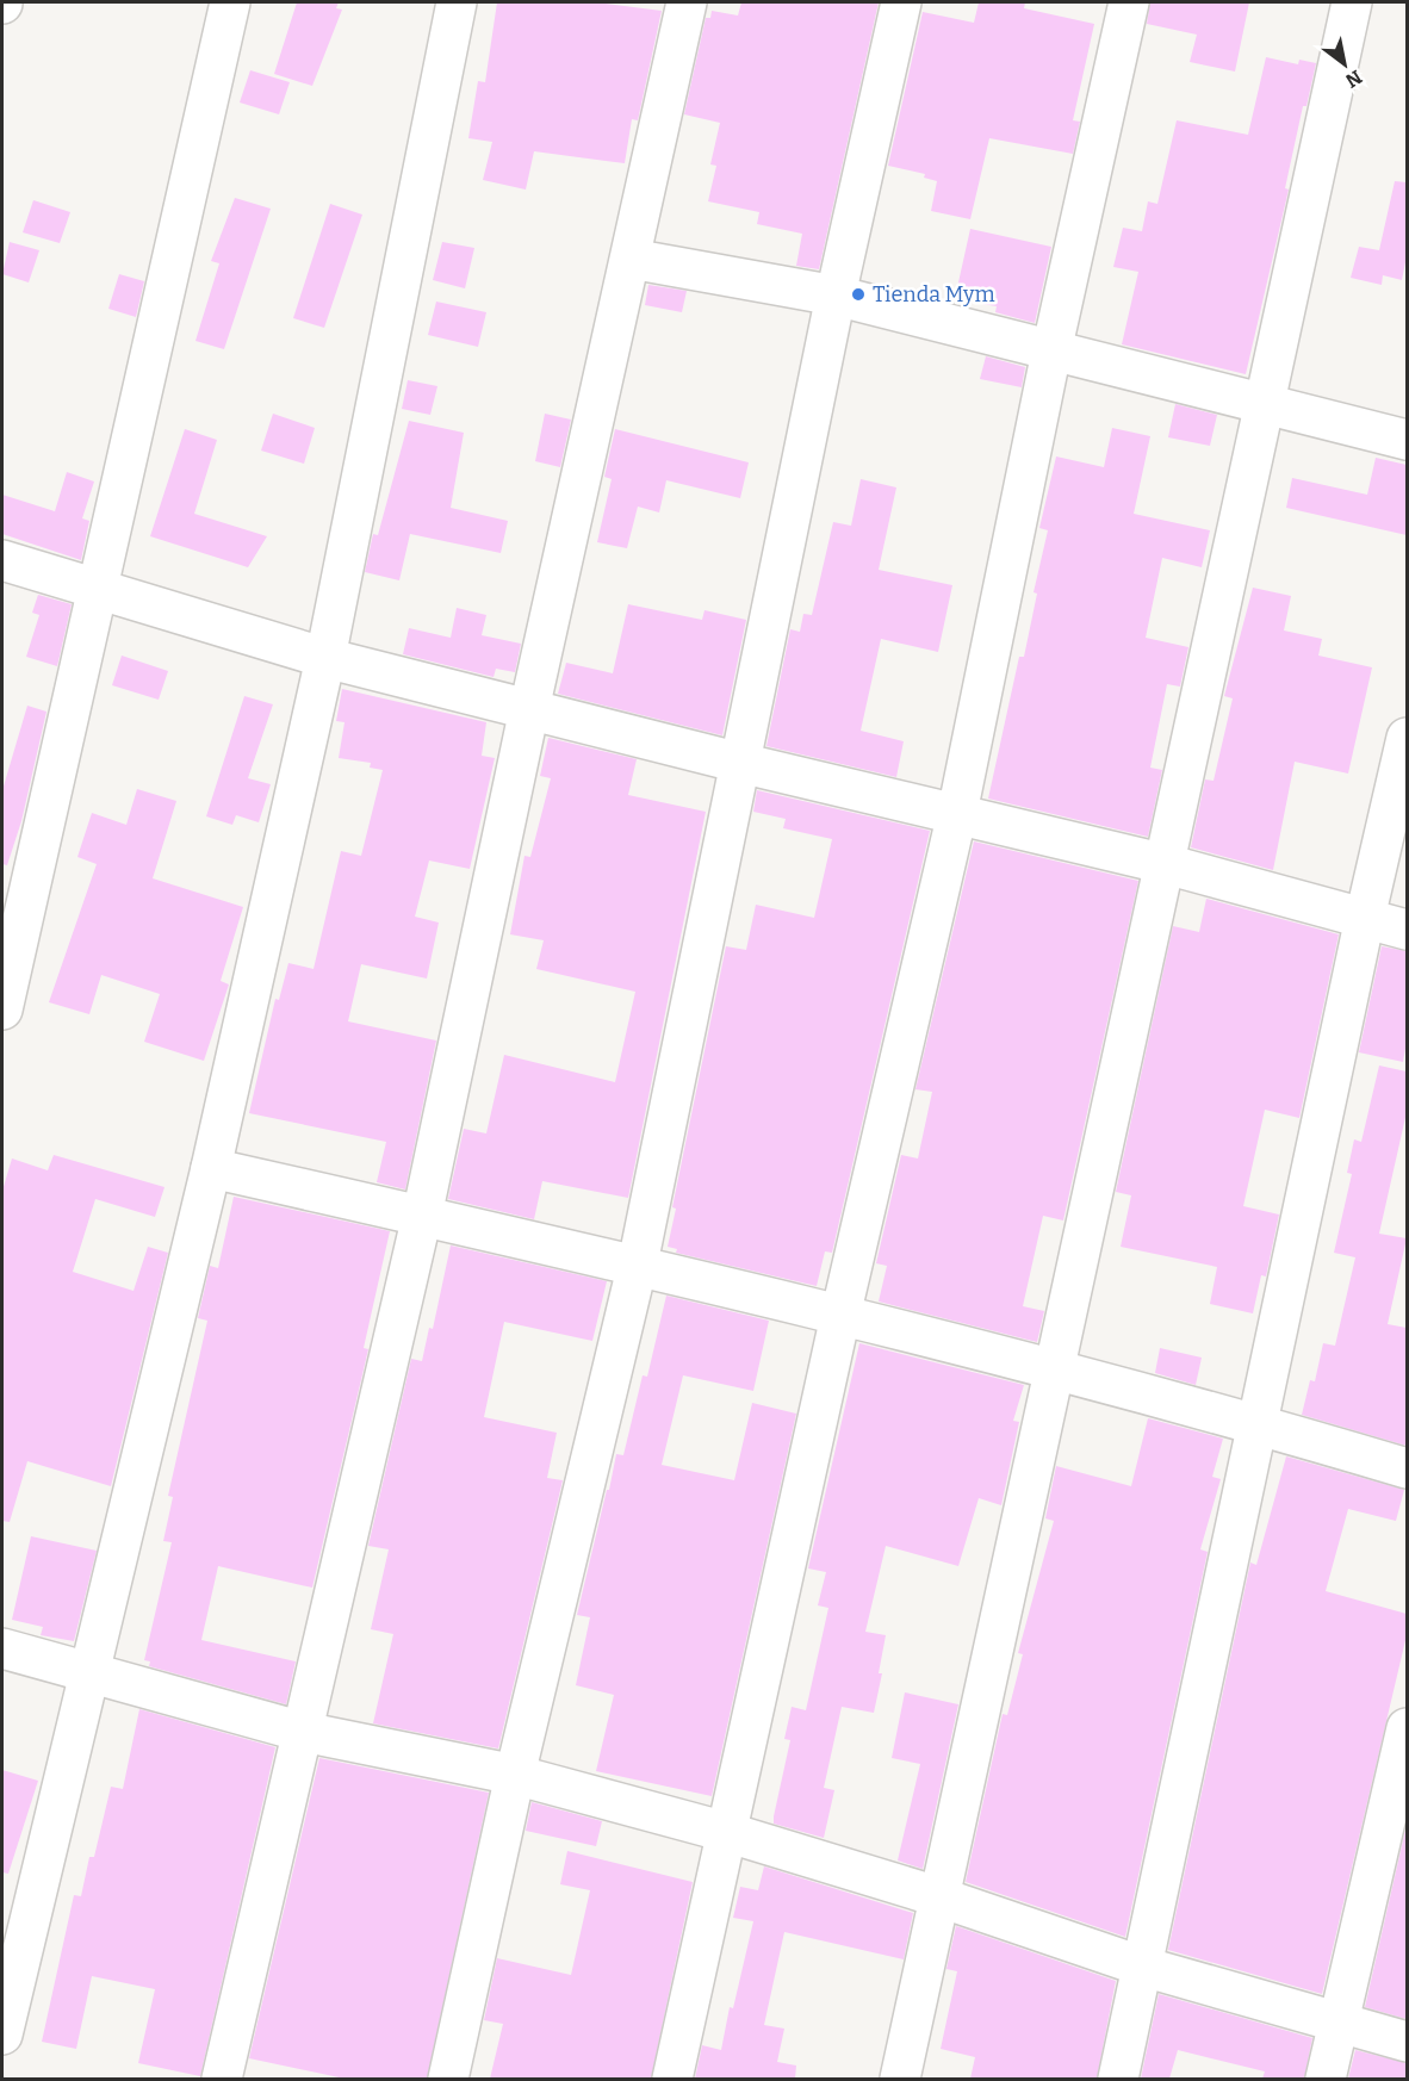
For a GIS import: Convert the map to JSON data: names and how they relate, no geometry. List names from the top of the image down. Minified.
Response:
{"places":["Tienda Mym"],"north":"bottom right"}
